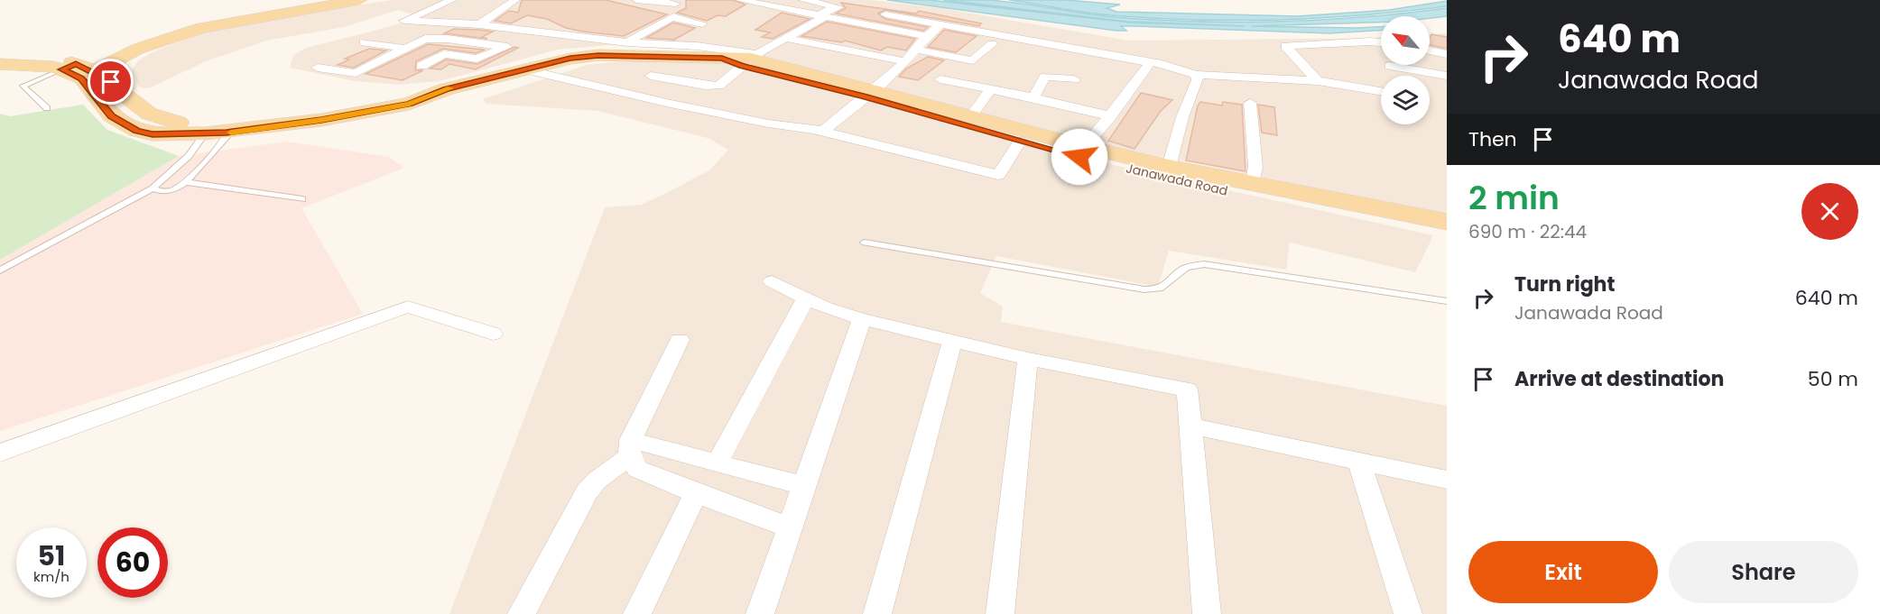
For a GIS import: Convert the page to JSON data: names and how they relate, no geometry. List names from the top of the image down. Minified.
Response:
{"streets":{"main road":["Janawada Road"]},"north":"top left","page":{"turn":["640 m","Janawada Road"],"then":"Then","heading":["2 min","690 m · 22:44"],"list":[{"name":"Turn right","note":"Janawada Road","value":"640 m"},{"name":"Arrive at destination","value":"50 m"}],"speed":"51 km/h","limit":"60","buttons":["Exit","Share"]}}
